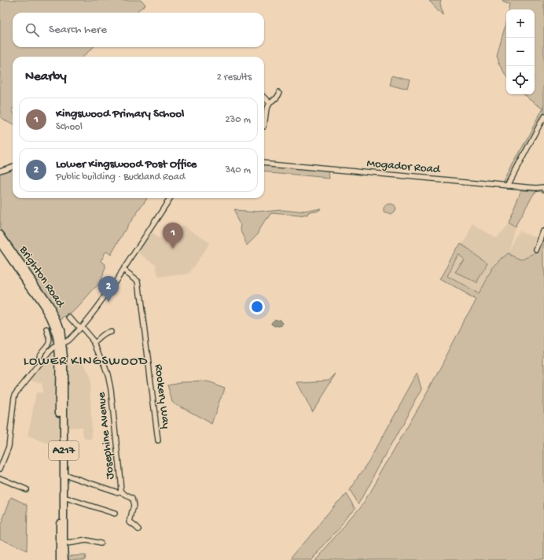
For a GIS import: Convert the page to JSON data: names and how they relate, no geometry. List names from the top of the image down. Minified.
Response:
{"streets":{"highway":["Brighton Road","A217"],"street":["Mogador Road","Rookery Way","Josephine Avenue"]},"crossings":[["Brighton Road","Josephine Avenue"]],"districts":["LOWER KINGSWOOD"],"page":{"map_buttons":["+","−"],"search":"Search here","heading":["Nearby","2 results"],"list":[{"mark":"1","name":"Kingswood Primary School","note":"School","value":"230 m"},{"mark":"2","name":"Lower Kingswood Post Office","note":"Public building · Buckland Road","value":"340 m"}],"pins":["1","2"]}}
